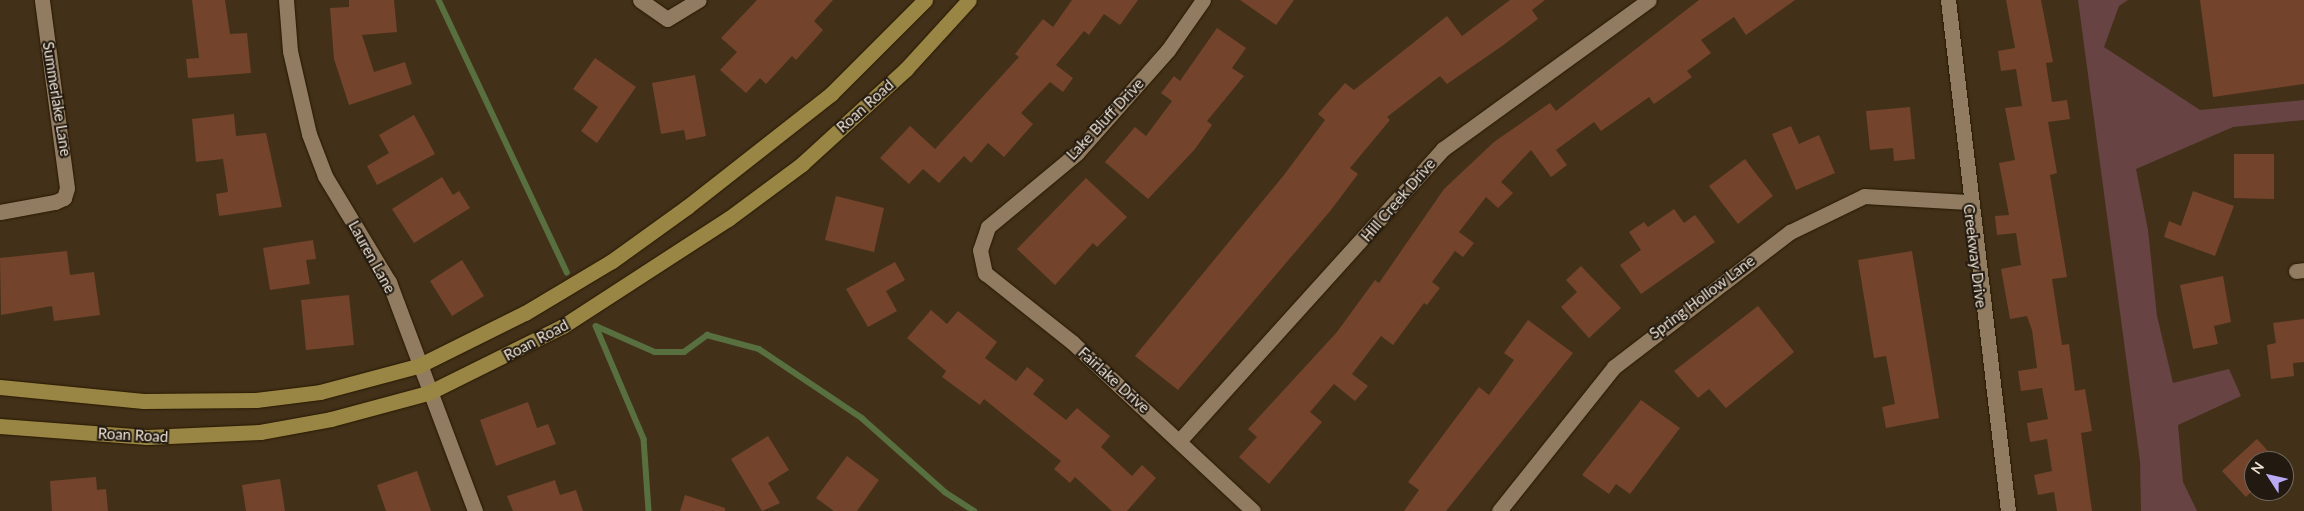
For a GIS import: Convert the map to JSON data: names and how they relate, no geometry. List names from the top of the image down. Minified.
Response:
{"streets":{"street":["Summerlake Lane","Roan Road","Lake Bluff Drive","Hill Creek Drive","Creekway Drive","Lauren Lane","Spring Hollow Lane","Fairlake Drive"]},"crossings":[["Roan Road","Lauren Lane"],["Lake Bluff Drive","Fairlake Drive"],["Hill Creek Drive","Fairlake Drive"],["Creekway Drive","Spring Hollow Lane"]],"north":"top left"}
